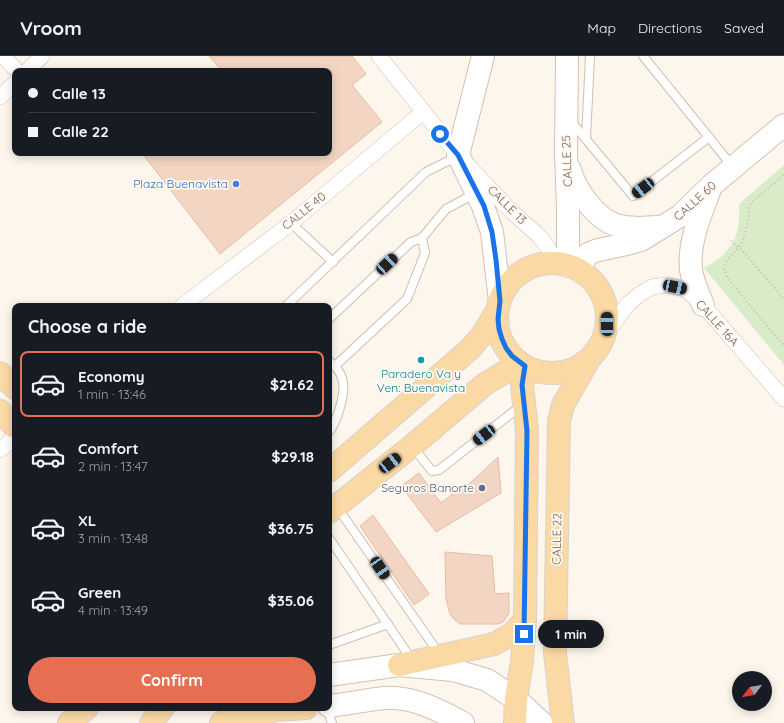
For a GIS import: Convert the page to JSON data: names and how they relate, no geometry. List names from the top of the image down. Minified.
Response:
{"streets":{"main road":["CALLE 25","CALLE 60","CALLE 22"],"street":["CALLE 13","CALLE 40","CALLE 16A"]},"crossings":[["CALLE 25","CALLE 60"],["CALLE 25","CALLE 13"],["CALLE 25","CALLE 16A"],["CALLE 25","CALLE 22"],["CALLE 60","CALLE 13"],["CALLE 60","CALLE 16A"],["CALLE 60","CALLE 22"],["CALLE 13","CALLE 40"],["CALLE 13","CALLE 16A"],["CALLE 13","CALLE 22"],["CALLE 16A","CALLE 22"]],"places":["Plaza Buenavista","Paradero Va y Ven: Buenavista","Seguros Banorte"],"north":"bottom left","page":{"header":"Vroom","nav":["Map","Directions","Saved"],"banner":["Calle 13","Calle 22"],"heading":"Choose a ride","list":[{"name":"Economy","note":"1 min · 13:46","value":"$21.62"},{"name":"Comfort","note":"2 min · 13:47","value":"$29.18"},{"name":"XL","note":"3 min · 13:48","value":"$36.75"},{"name":"Green","note":"4 min · 13:49","value":"$35.06"}],"bubble":"1 min","buttons":"Confirm"}}
